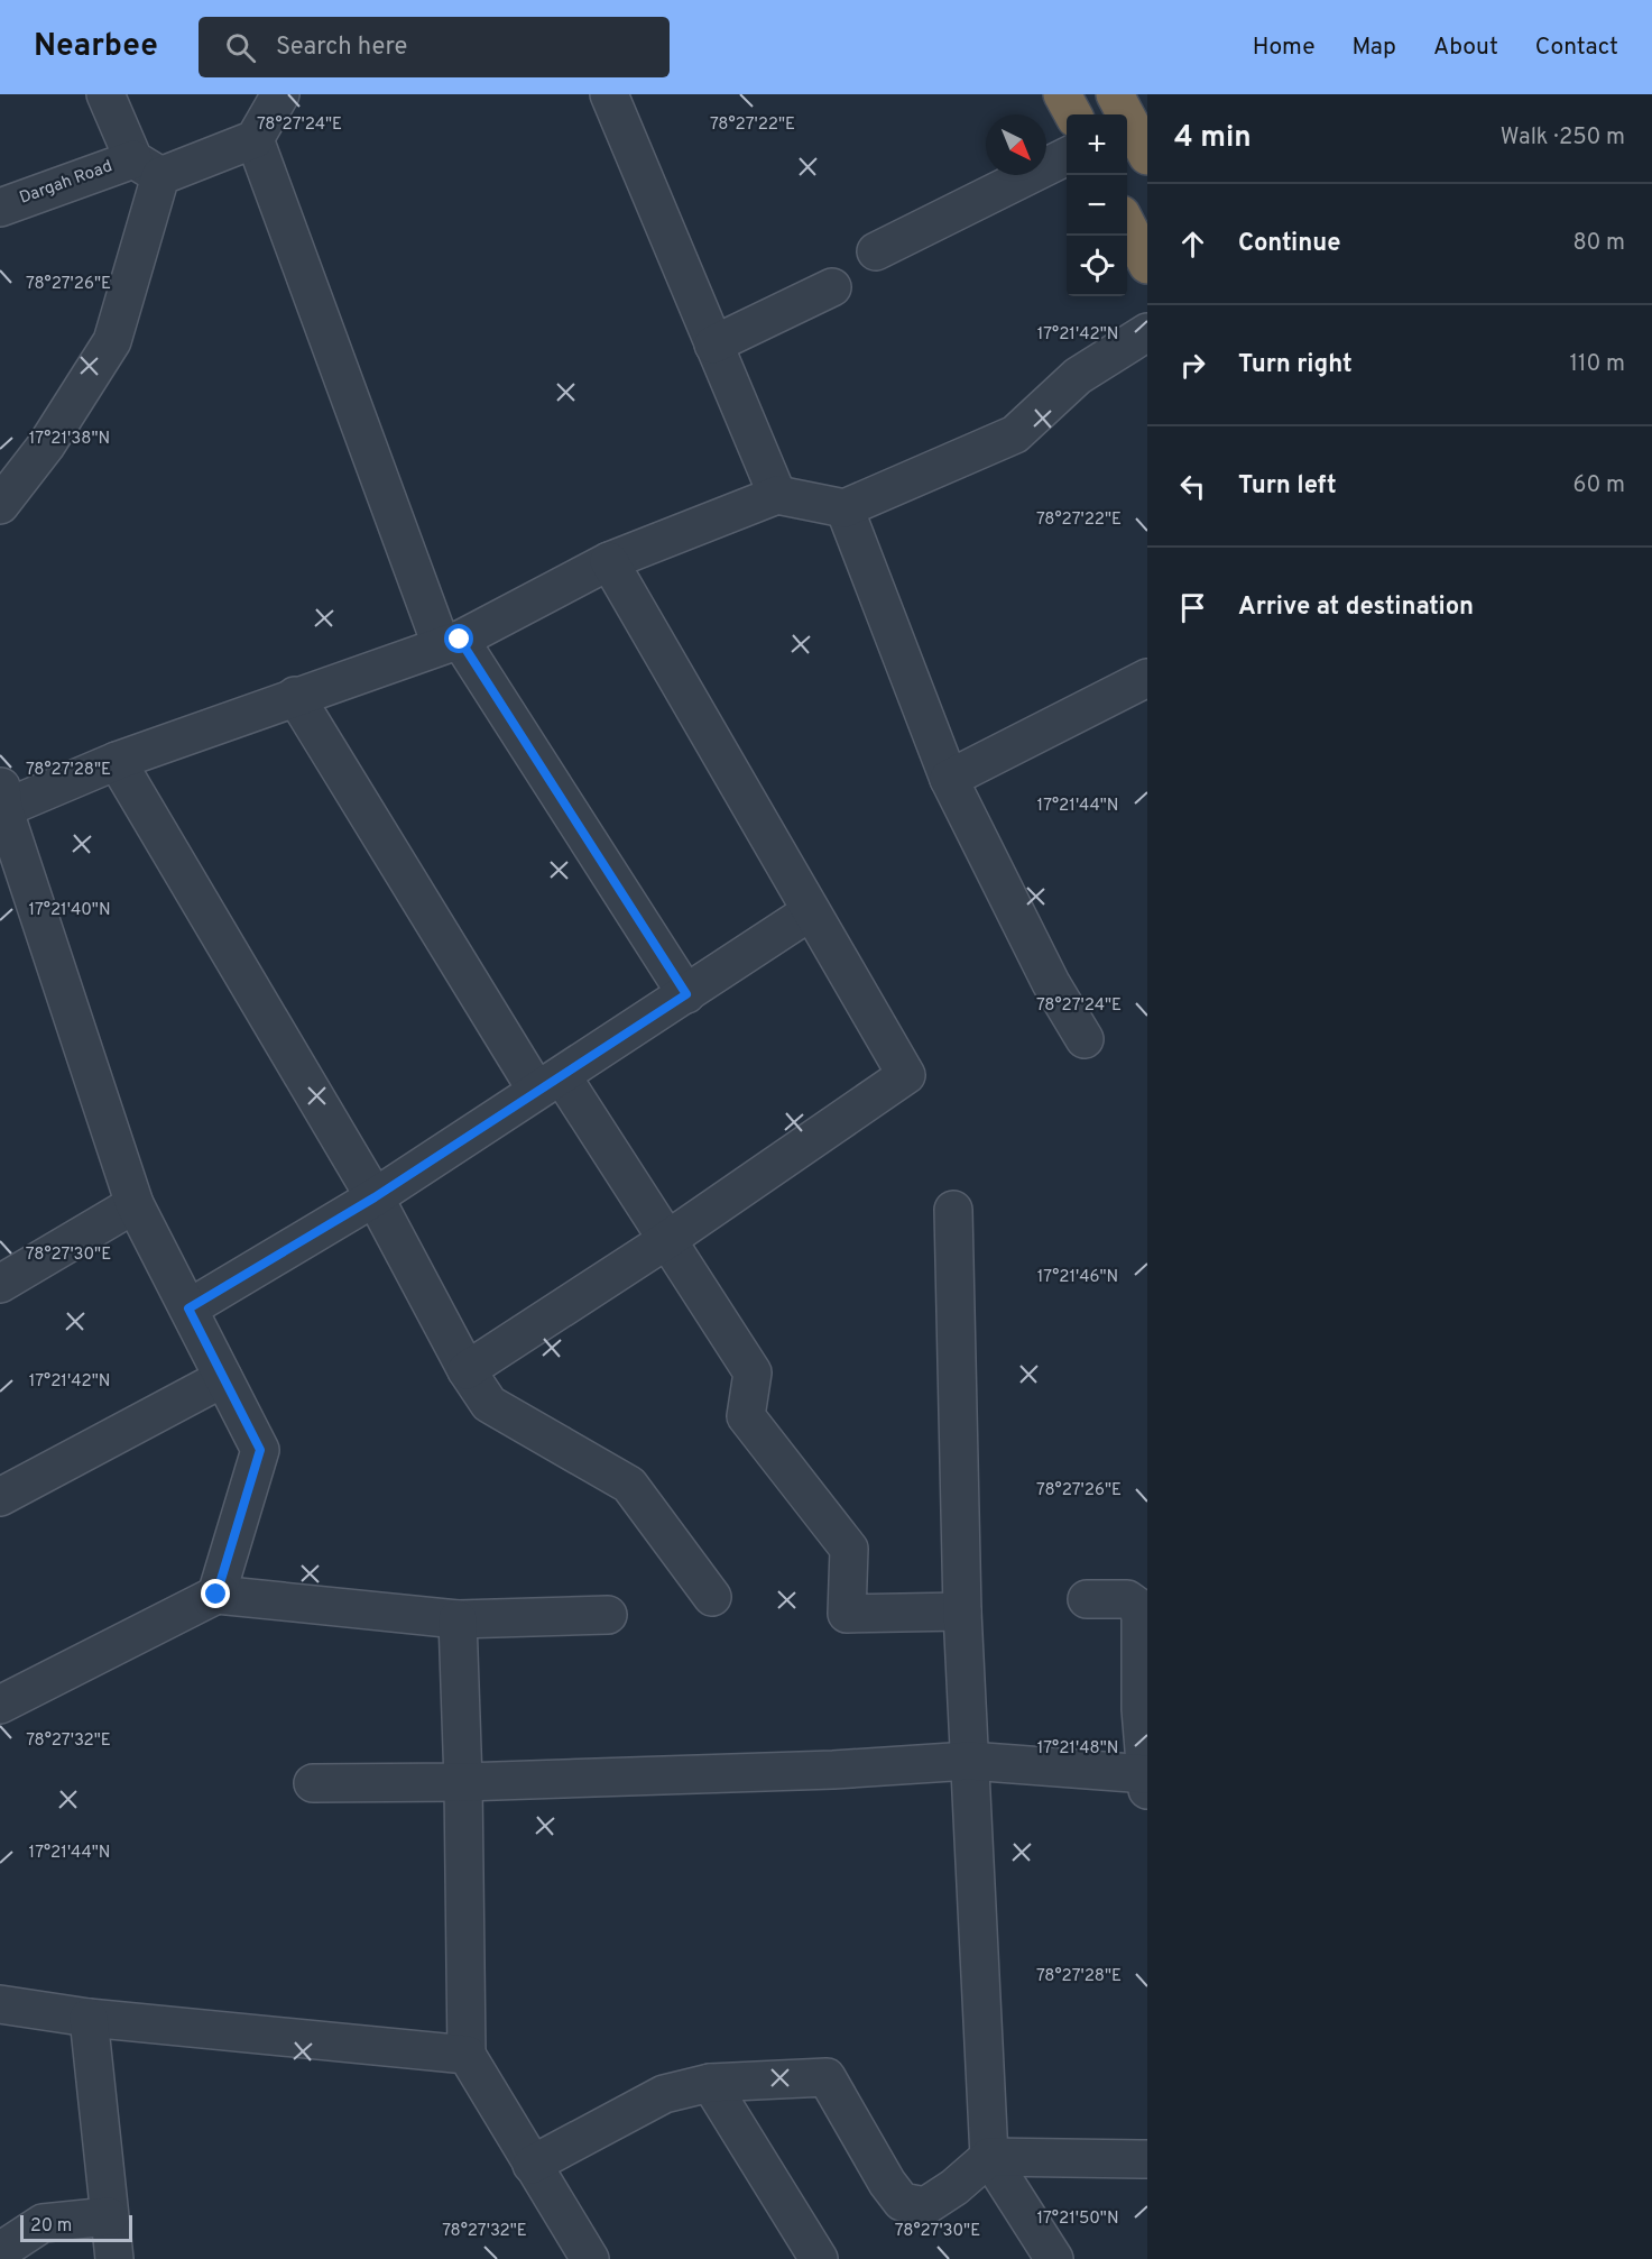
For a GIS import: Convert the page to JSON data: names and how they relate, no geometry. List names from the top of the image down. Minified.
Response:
{"streets":{"street":["Dargah Road"]},"scale_bar":"20 m","north":"bottom right","page":{"header":"Nearbee","search":"Search here","nav":["Home","Map","About","Contact"],"heading":["4 min","Walk · 250 m"],"map_buttons":["+","−"],"list":[["Continue","80 m"],["Turn right","110 m"],["Turn left","60 m"],"Arrive at destination"],"scale":"20 m"},"coordinates":["78°27'24\"E","78°27'22\"E","78°27'26\"E","17°21'42\"N","17°21'38\"N","78°27'28\"E","17°21'44\"N","17°21'40\"N","78°27'30\"E","17°21'46\"N","78°27'32\"E","17°21'48\"N","17°21'50\"N"]}
